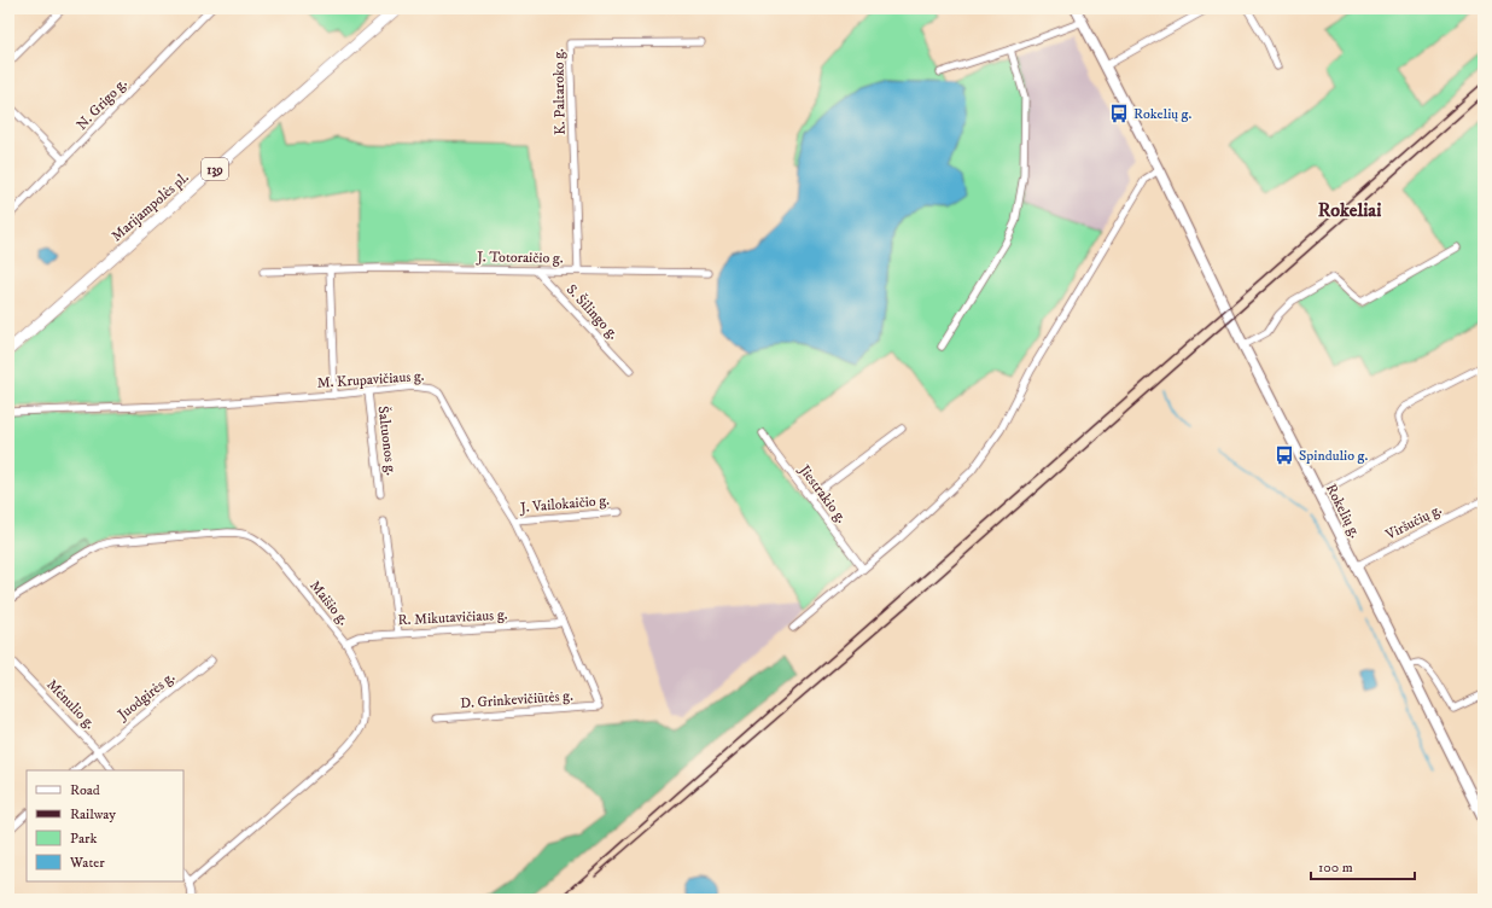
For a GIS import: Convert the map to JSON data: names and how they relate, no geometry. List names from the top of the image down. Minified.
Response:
{"streets":{"main road":["139","Marijampolės pl.","Rokelių g."],"street":["K. Paltaroko g.","N. Grigo g.","J. Totoraičio g.","S. Šilingo g.","M. Krupavičiaus g.","Šaltuonos g.","Jiestrakio g.","J. Vailokaičio g.","Viršučių g.","Maišio g.","R. Mikutavičiaus g.","Juodgirės g.","D. Grinkevičiūtės g.","Mėnulio g."]},"crossings":[["K. Paltaroko g.","J. Totoraičio g."],["J. Totoraičio g.","S. Šilingo g."],["M. Krupavičiaus g.","Šaltuonos g."],["M. Krupavičiaus g.","J. Vailokaičio g."],["M. Krupavičiaus g.","R. Mikutavičiaus g."],["M. Krupavičiaus g.","D. Grinkevičiūtės g."],["Rokelių g.","Viršučių g."],["Maišio g.","R. Mikutavičiaus g."],["Juodgirės g.","Mėnulio g."]],"districts":["Rokeliai"],"places":{"bus stop":["Rokelių g.","Spindulio g."]},"legend":["Road","Railway","Park","Water"],"scale_bar":"100 m"}
